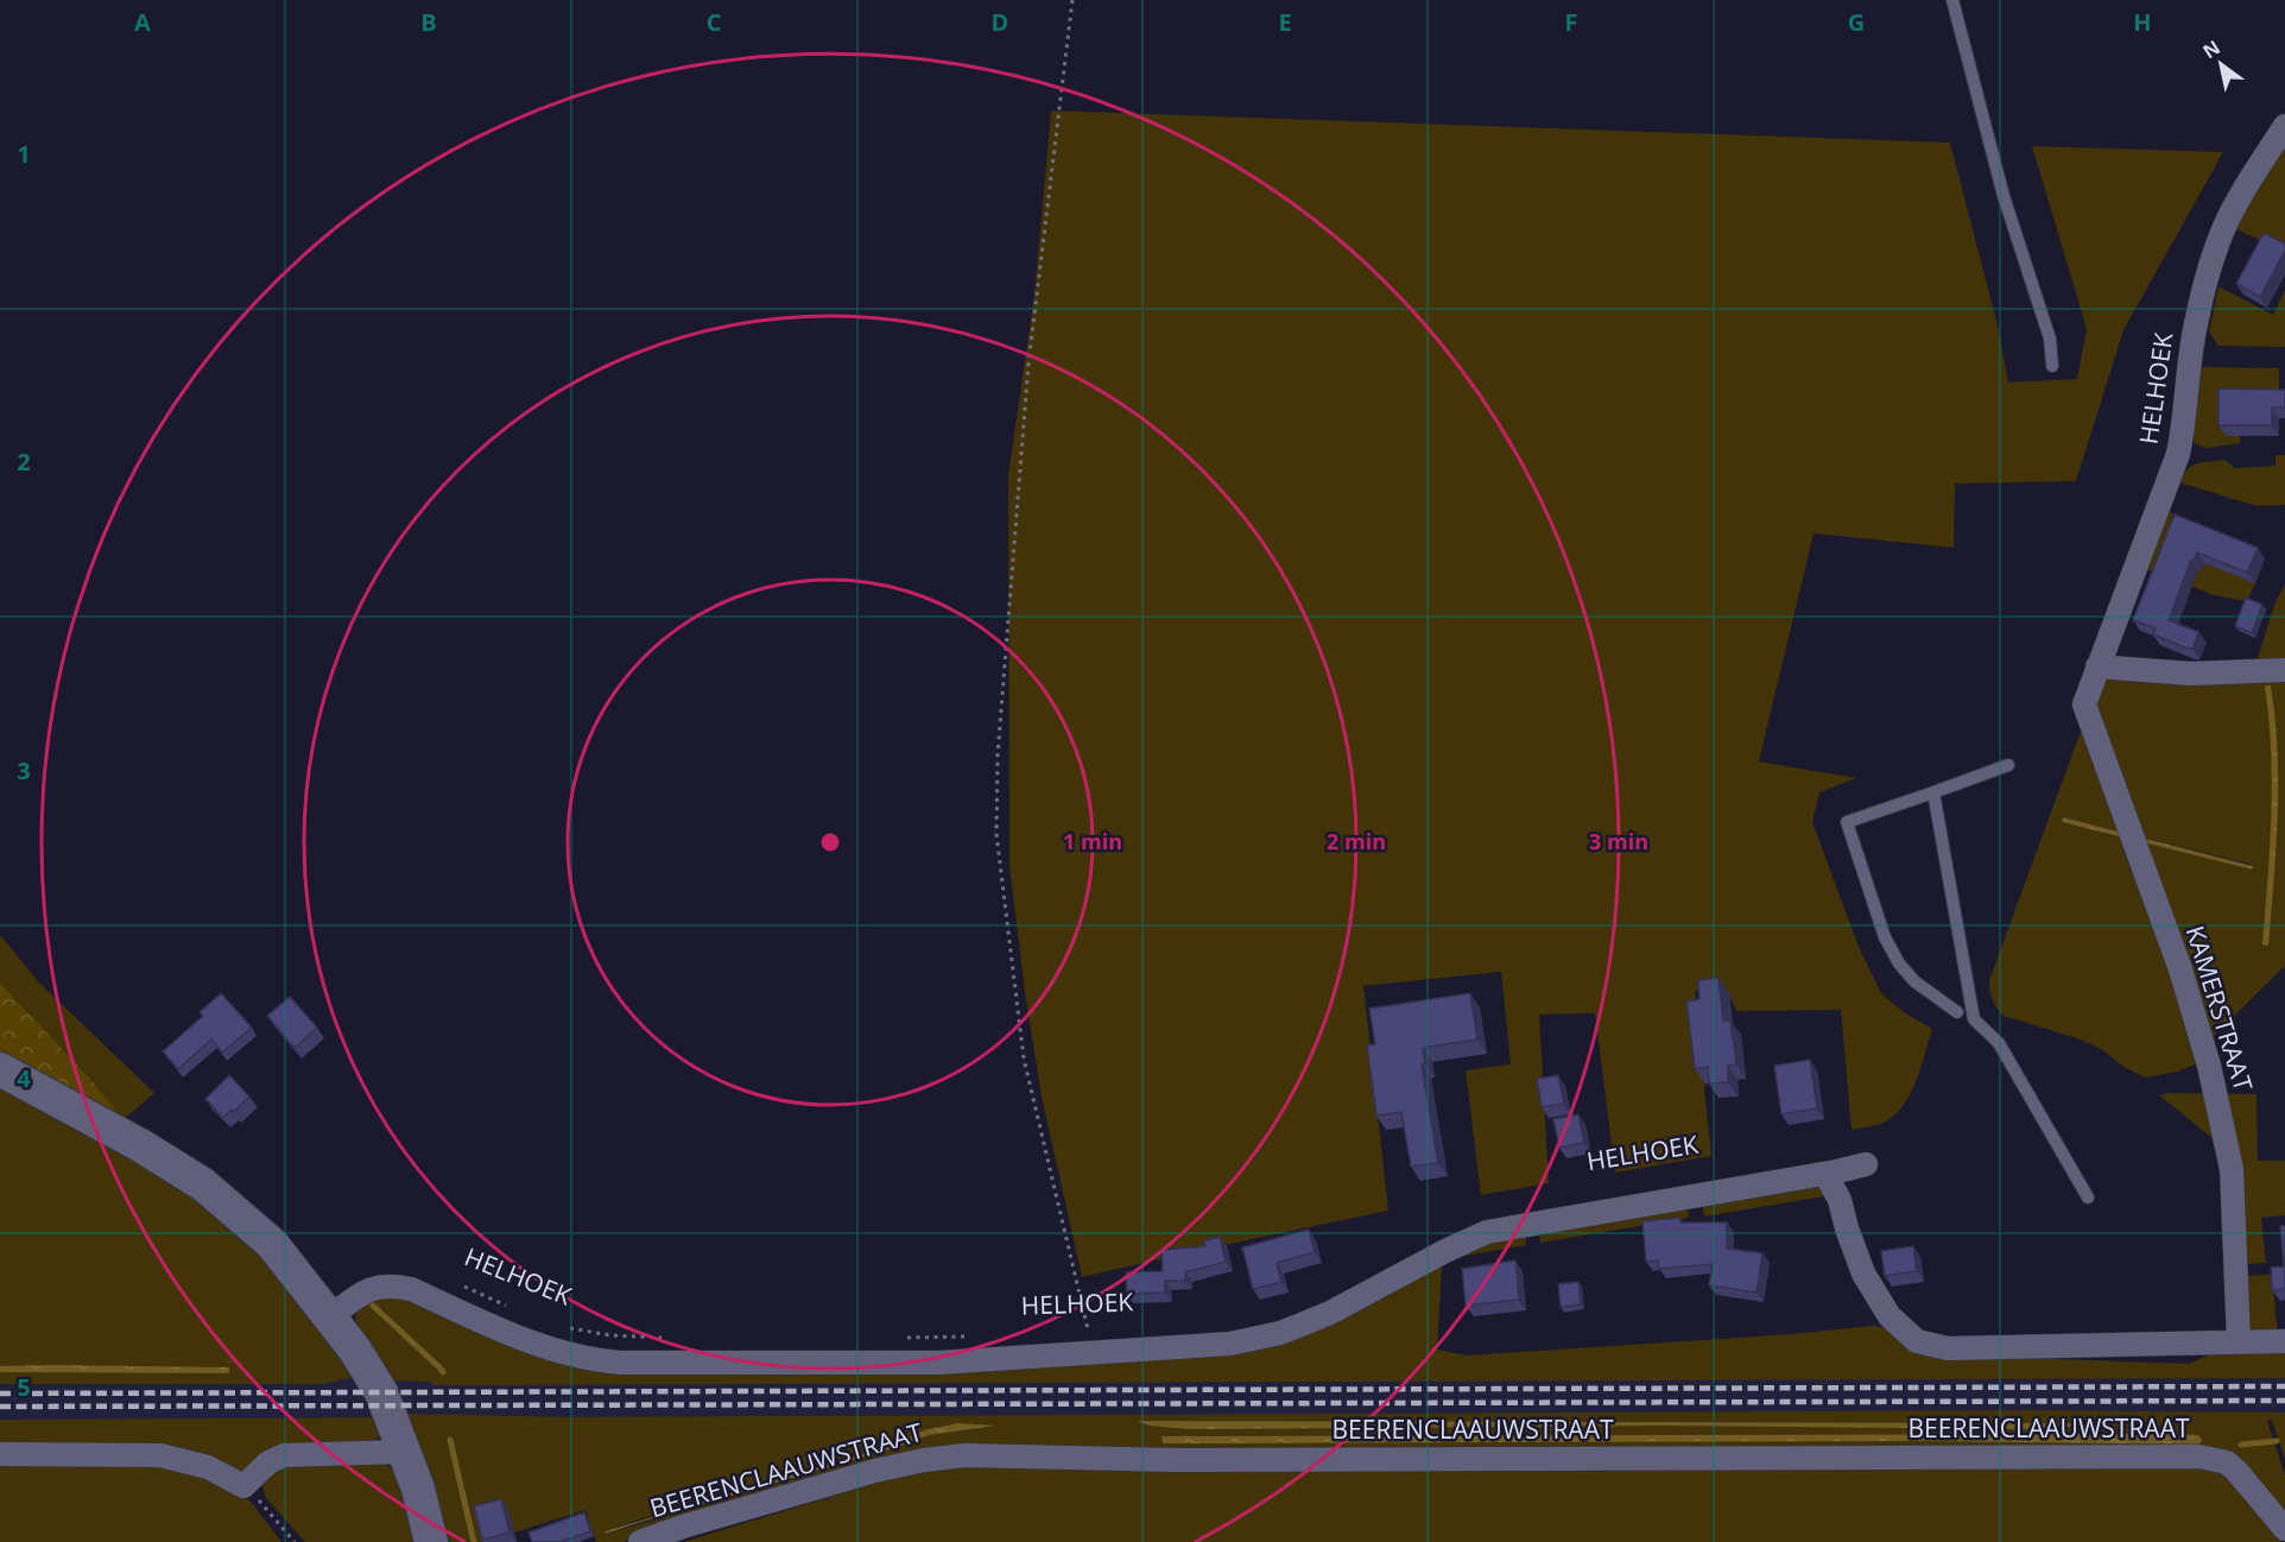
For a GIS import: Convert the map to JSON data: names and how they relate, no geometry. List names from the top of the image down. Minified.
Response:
{"streets":{"street":["HELHOEK","KAMERSTRAAT","BEERENCLAAUWSTRAAT"]},"crossings":[["HELHOEK","KAMERSTRAAT"]],"north":"top left","grid":{"columns":["A","B","C","D","E","F","G","H"],"rows":["1","2","3","4","5"]},"rings":["1 min","2 min","3 min"]}
